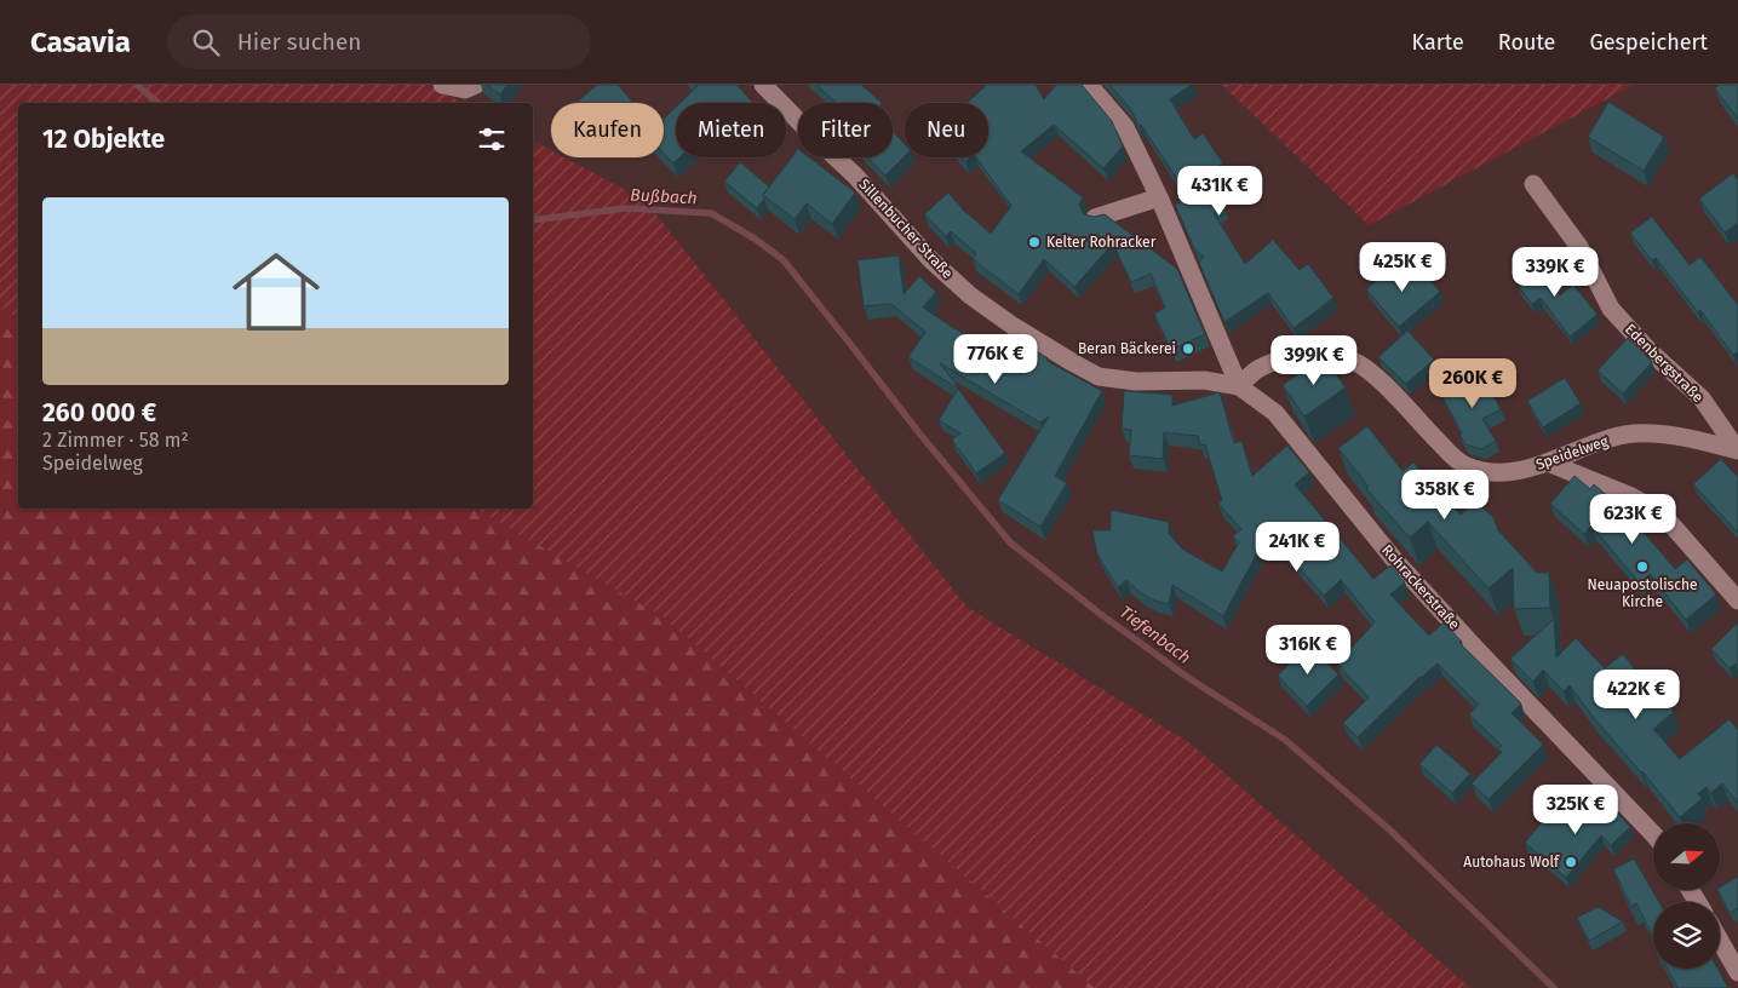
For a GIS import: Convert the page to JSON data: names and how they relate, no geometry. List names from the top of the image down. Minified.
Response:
{"streets":{"street":["Sillenbucher Straße","Edenbergstraße","Speidelweg","Rohrackerstraße"]},"crossings":[["Sillenbucher Straße","Speidelweg"],["Sillenbucher Straße","Rohrackerstraße"],["Edenbergstraße","Speidelweg"],["Speidelweg","Rohrackerstraße"]],"water":["Bußbach","Tiefenbach"],"places":["Kelter Rohracker","Beran Bäckerei","Neuapostolische Kirche","Autohaus Wolf"],"north":"right","page":{"header":"Casavia","search":"Hier suchen","nav":["Karte","Route","Gespeichert"],"chip":["Kaufen","Mieten","Filter","Neu"],"heading":"12 Objekte","price":["431K €","425K €","339K €","776K €","399K €","260K €","358K €","623K €","241K €","316K €","422K €","325K €"],"list":[{"name":"260 000 €","note":"2 Zimmer · 58 m² · Speidelweg"}]}}
